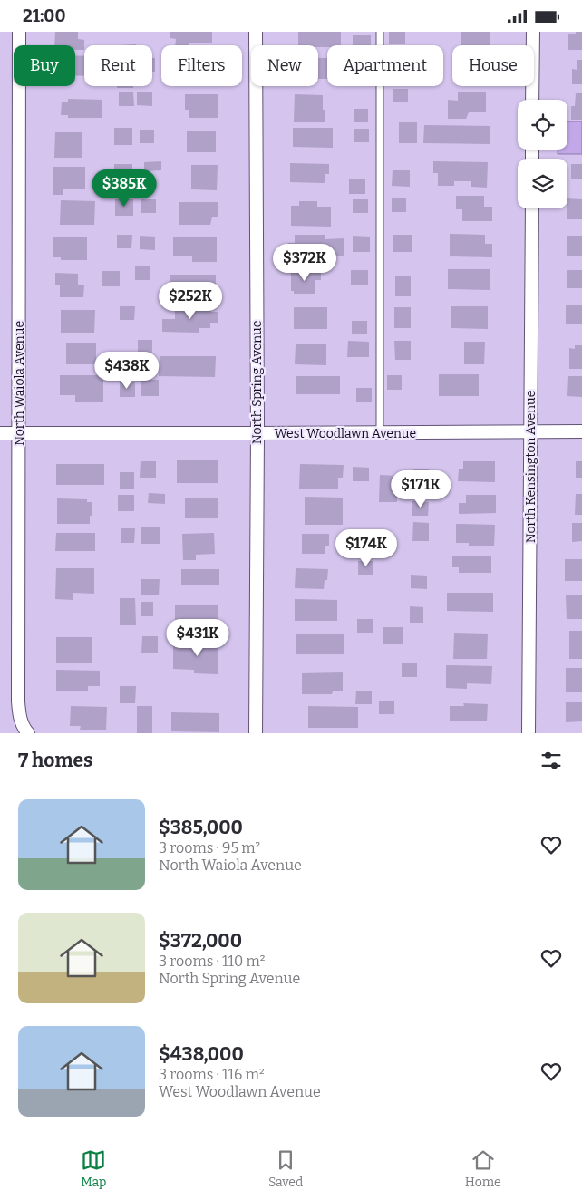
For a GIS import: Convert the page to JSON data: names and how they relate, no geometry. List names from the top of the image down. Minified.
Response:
{"streets":{"street":["North Spring Avenue","North Waiola Avenue","West Woodlawn Avenue","North Kensington Avenue"]},"crossings":[["North Spring Avenue","West Woodlawn Avenue"],["North Waiola Avenue","West Woodlawn Avenue"],["West Woodlawn Avenue","North Kensington Avenue"]],"page":{"status":"21:00","chip":["Buy","Rent","Filters","New","Apartment","House"],"price":["$385K","$372K","$252K","$438K","$171K","$174K","$431K"],"heading":"7 homes","list":[{"name":"$385,000","note":"3 rooms · 95 m² · North Waiola Avenue"},{"name":"$372,000","note":"3 rooms · 110 m² · North Spring Avenue"},{"name":"$438,000","note":"3 rooms · 116 m² · West Woodlawn Avenue"}],"tabs":["Map","Saved","Home"]}}
